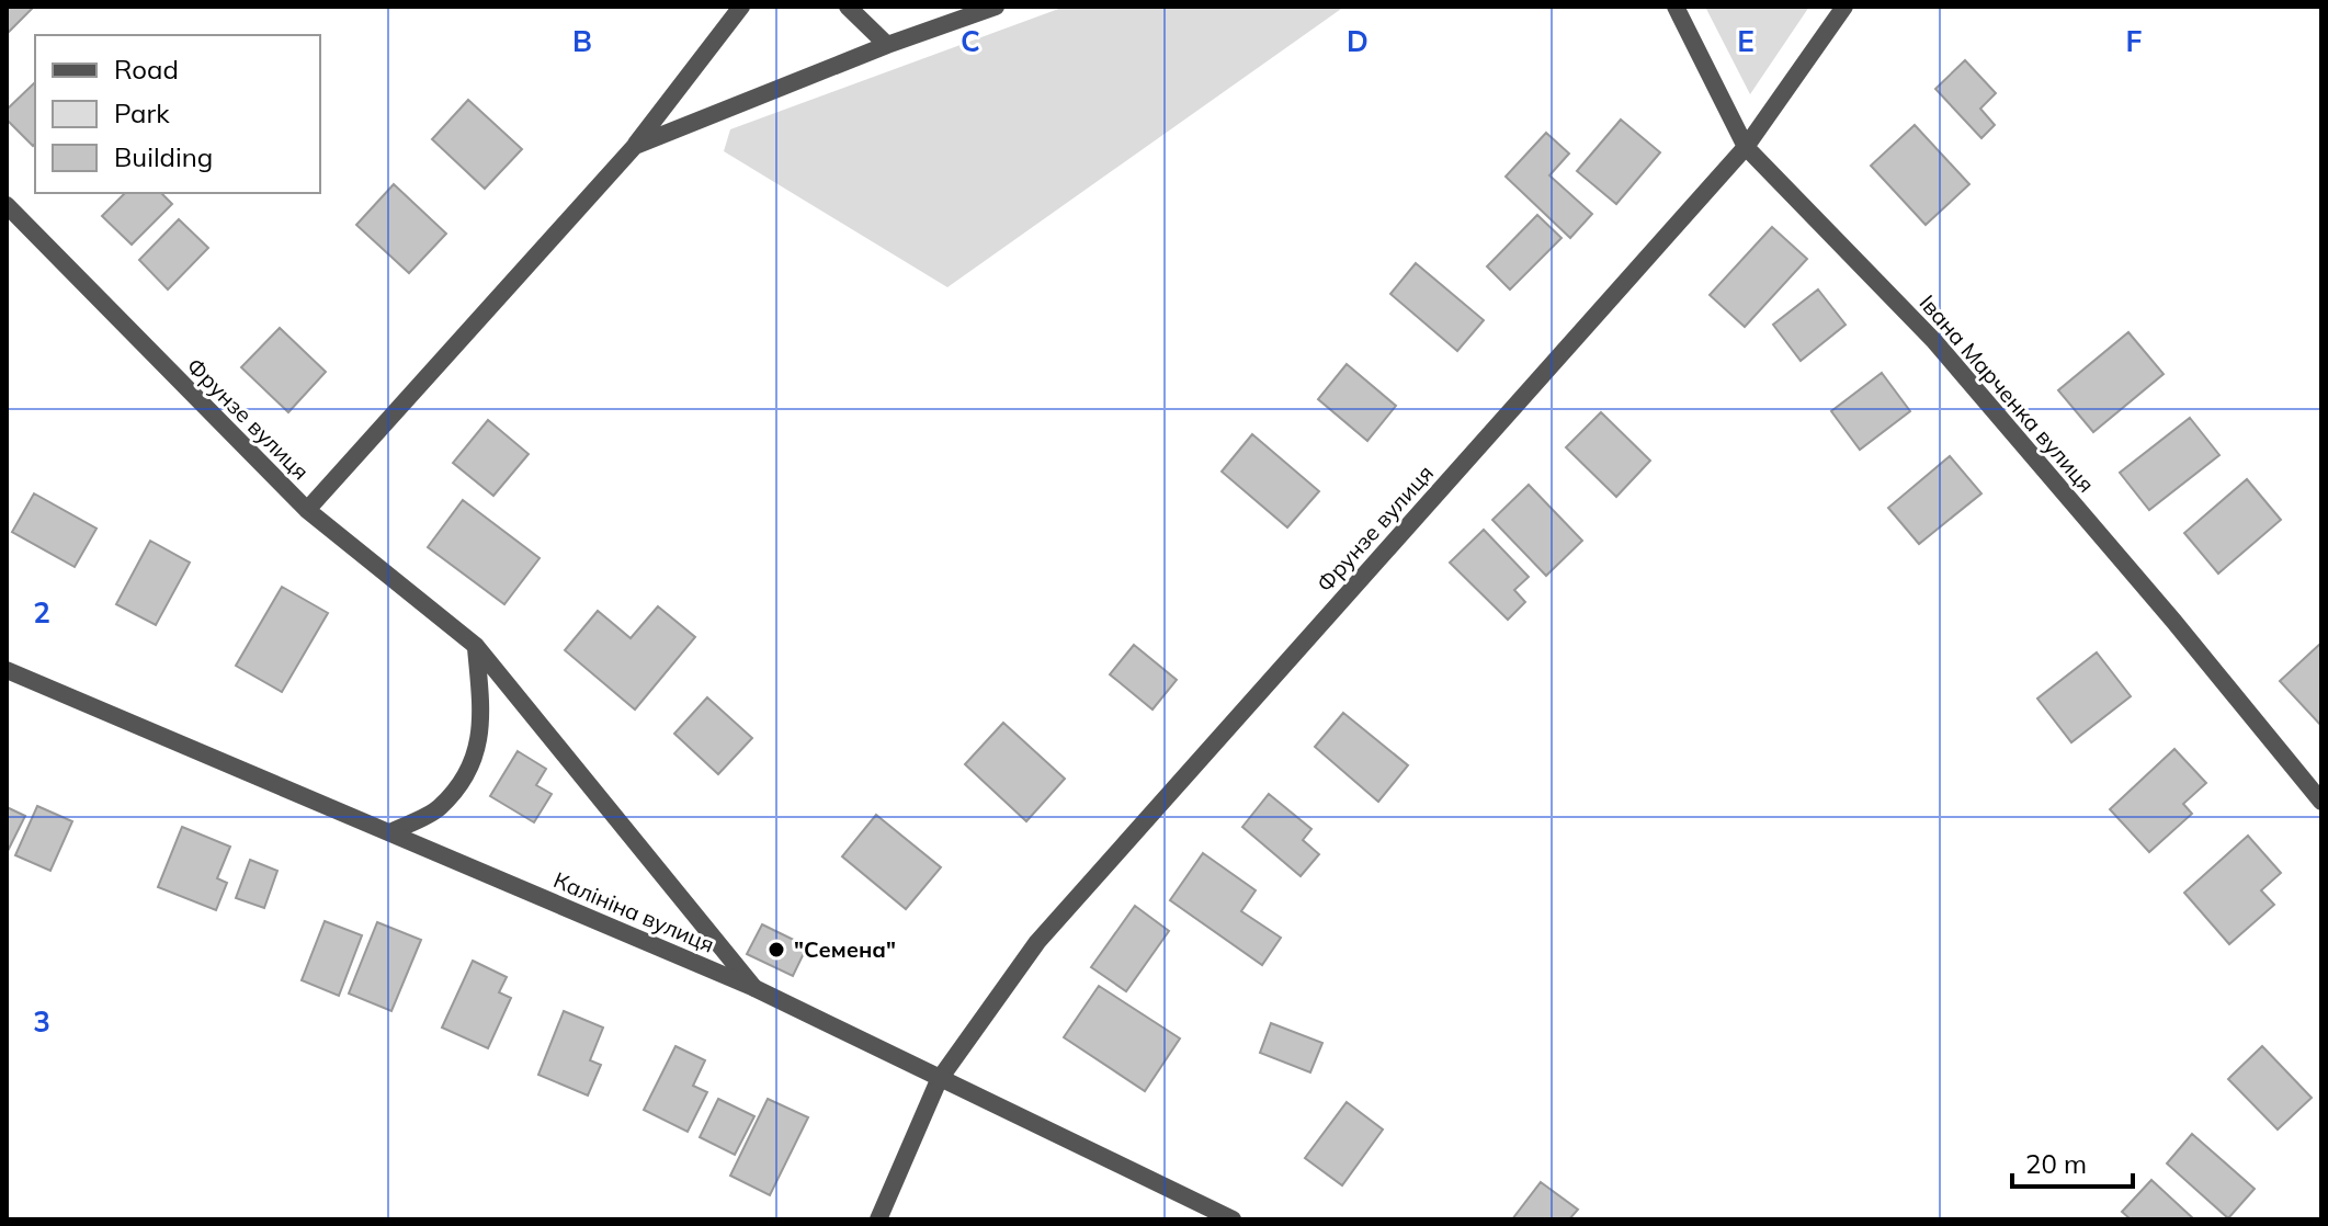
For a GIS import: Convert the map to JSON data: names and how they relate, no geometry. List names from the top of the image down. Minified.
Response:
{"streets":{"street":["Івана Марченка вулиця","Фрунзе вулиця","Калініна вулиця"]},"crossings":[["Івана Марченка вулиця","Фрунзе вулиця"],["Фрунзе вулиця","Калініна вулиця"]],"places":["\"Семена\""],"legend":["Road","Park","Building"],"scale_bar":"20 m","grid":{"columns":["B","C","D","E","F"],"rows":["2","3"]}}
